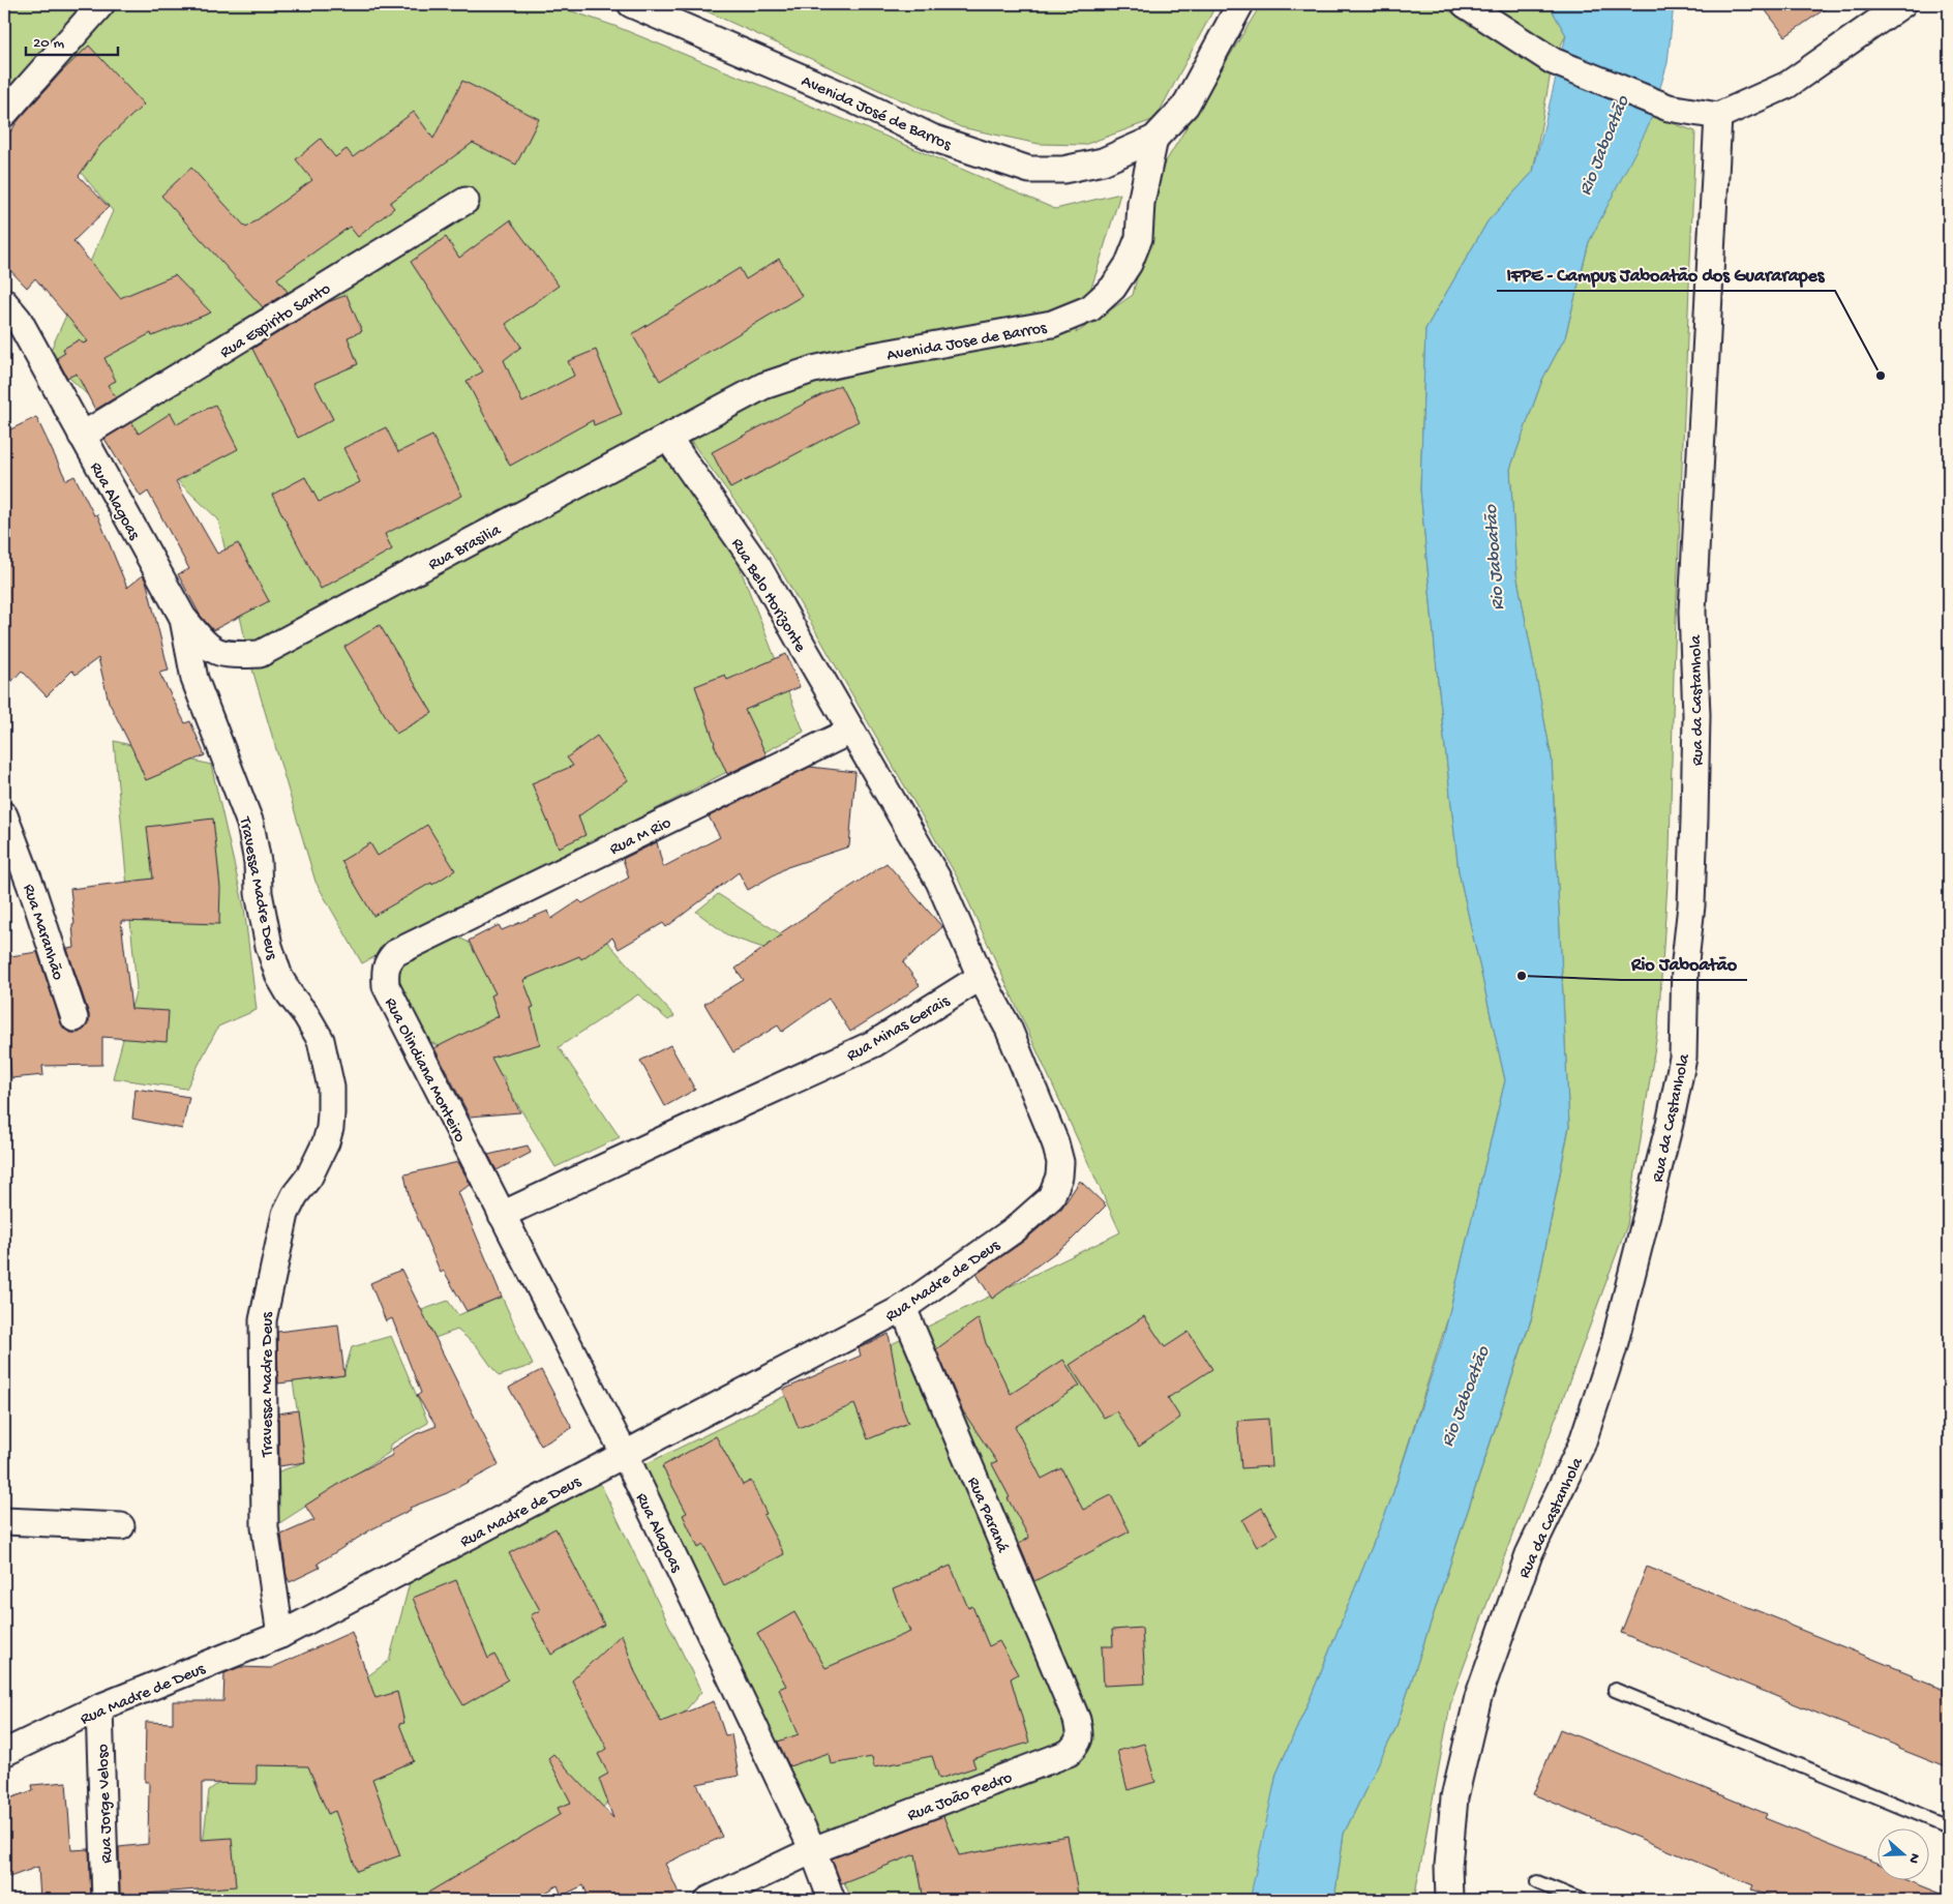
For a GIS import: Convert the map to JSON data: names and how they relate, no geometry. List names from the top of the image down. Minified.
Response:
{"streets":{"street":["Avenida José de Barros","Rua Espirito Santo","Avenida Jose de Barros","Rua Alagoas","Rua Brasilia","Rua Belo Horizonte","Rua da Castanhola","Rua M Rio","Travessa Madre Deus","Rua Maranhão","Rua Minas Gerais","Rua Olindiana Monteiro","Rua Madre de Deus","Rua Paraná","Rua João Pedro","Rua Jorge Veloso"]},"crossings":[["Avenida José de Barros","Avenida Jose de Barros"],["Rua Espirito Santo","Rua Alagoas"],["Avenida Jose de Barros","Rua Brasilia"],["Avenida Jose de Barros","Rua Belo Horizonte"],["Rua Alagoas","Rua Brasilia"],["Rua Alagoas","Travessa Madre Deus"],["Rua Alagoas","Rua Minas Gerais"],["Rua Alagoas","Rua Olindiana Monteiro"],["Rua Alagoas","Rua Madre de Deus"],["Rua Alagoas","Rua João Pedro"],["Rua Brasilia","Rua Belo Horizonte"],["Rua Belo Horizonte","Rua M Rio"],["Rua M Rio","Rua Olindiana Monteiro"],["Travessa Madre Deus","Rua Madre de Deus"],["Rua Minas Gerais","Rua Olindiana Monteiro"],["Rua Minas Gerais","Rua Madre de Deus"],["Rua Madre de Deus","Rua Paraná"],["Rua Madre de Deus","Rua Jorge Veloso"],["Rua Paraná","Rua João Pedro"]],"water":["Rio Jaboatão"],"places":["IFPE - Campus Jaboatão dos Guararapes","Rio Jaboatão"],"scale_bar":"20 m","north":"right"}
